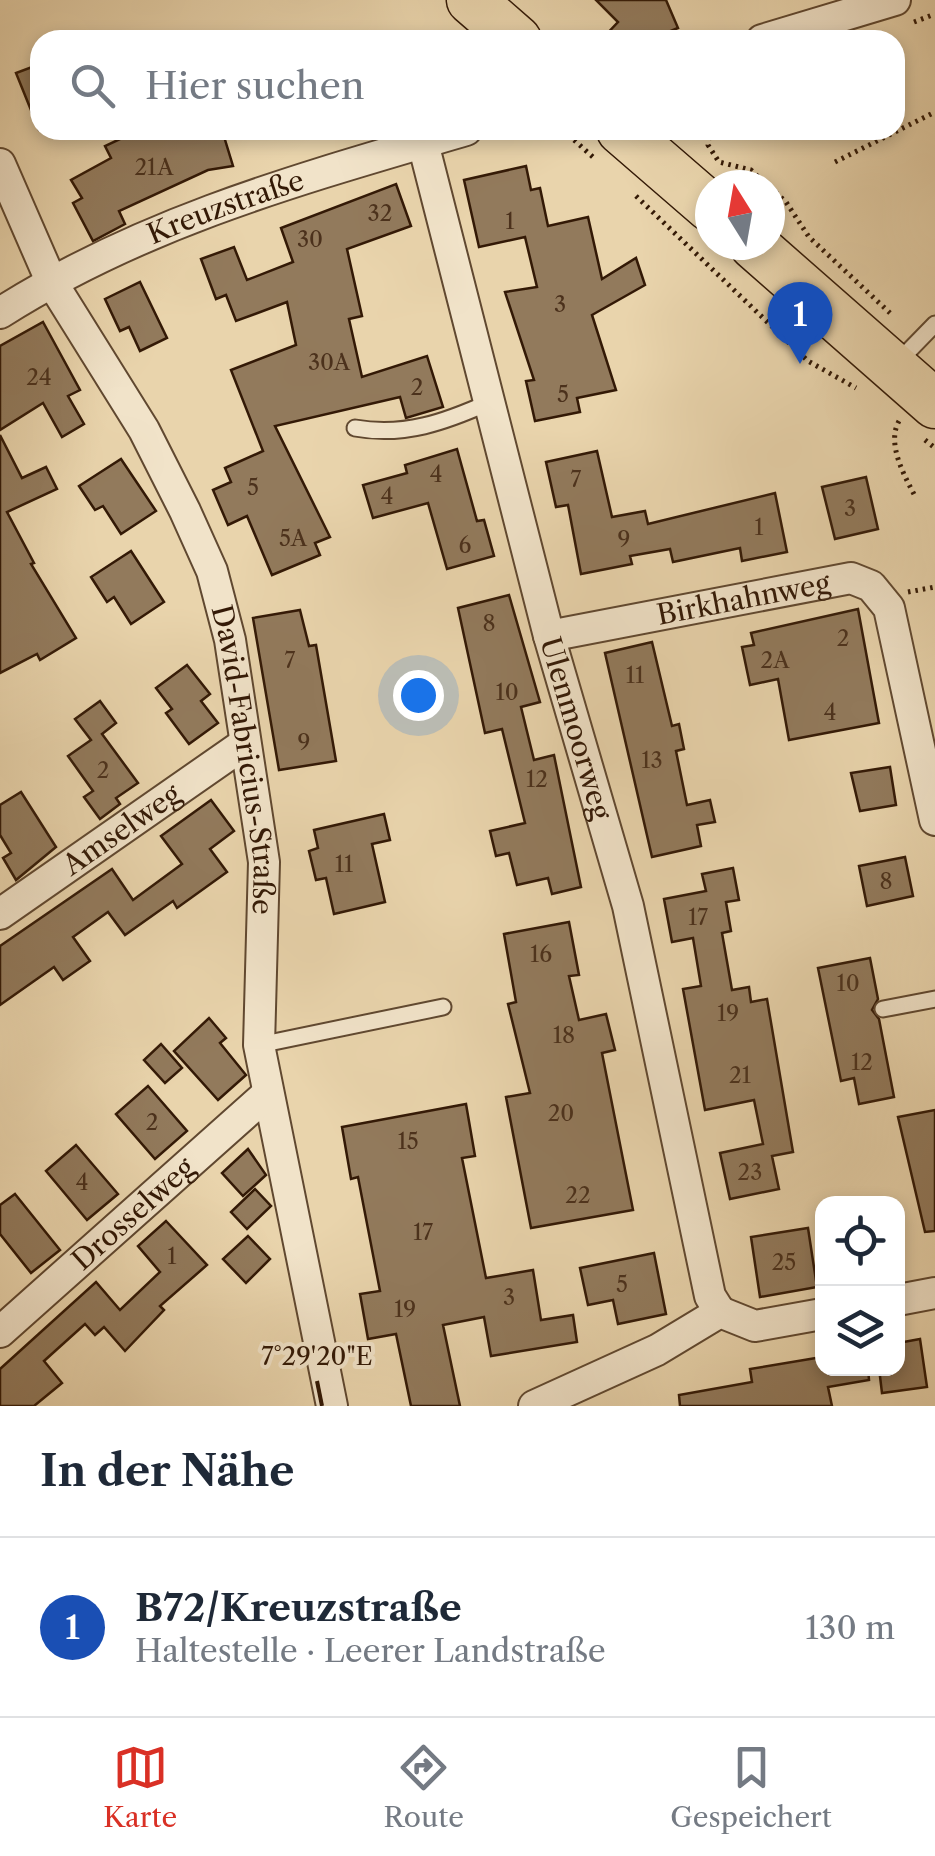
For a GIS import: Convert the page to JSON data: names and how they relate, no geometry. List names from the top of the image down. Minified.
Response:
{"streets":{"street":["Kreuzstraße","Birkhahnweg","Ulenmoorweg","David-Fabricius-Straße","Amselweg","Drosselweg"]},"crossings":[["Kreuzstraße","Ulenmoorweg"],["Kreuzstraße","David-Fabricius-Straße"],["Birkhahnweg","Ulenmoorweg"],["David-Fabricius-Straße","Amselweg"],["David-Fabricius-Straße","Drosselweg"]],"house_numbers":["21A","32","1","30","3","30A","24","2","5","4","7","5","4","3","1","5A","9","6","8","2","7","2A","11","10","4","9","13","2","12","11","8","17","16","10","19","18","12","21","20","2","15","23","4","22","17","1","25","5","3","19"],"north":"top","page":{"search":"Hier suchen","pins":"1","heading":"In der Nähe","list":[{"mark":"1","name":"B72/Kreuzstraße","note":"Haltestelle · Leerer Landstraße","value":"130 m"}],"nav":["Karte","Route","Gespeichert"]},"coordinates":["7°29'20\"E"]}
